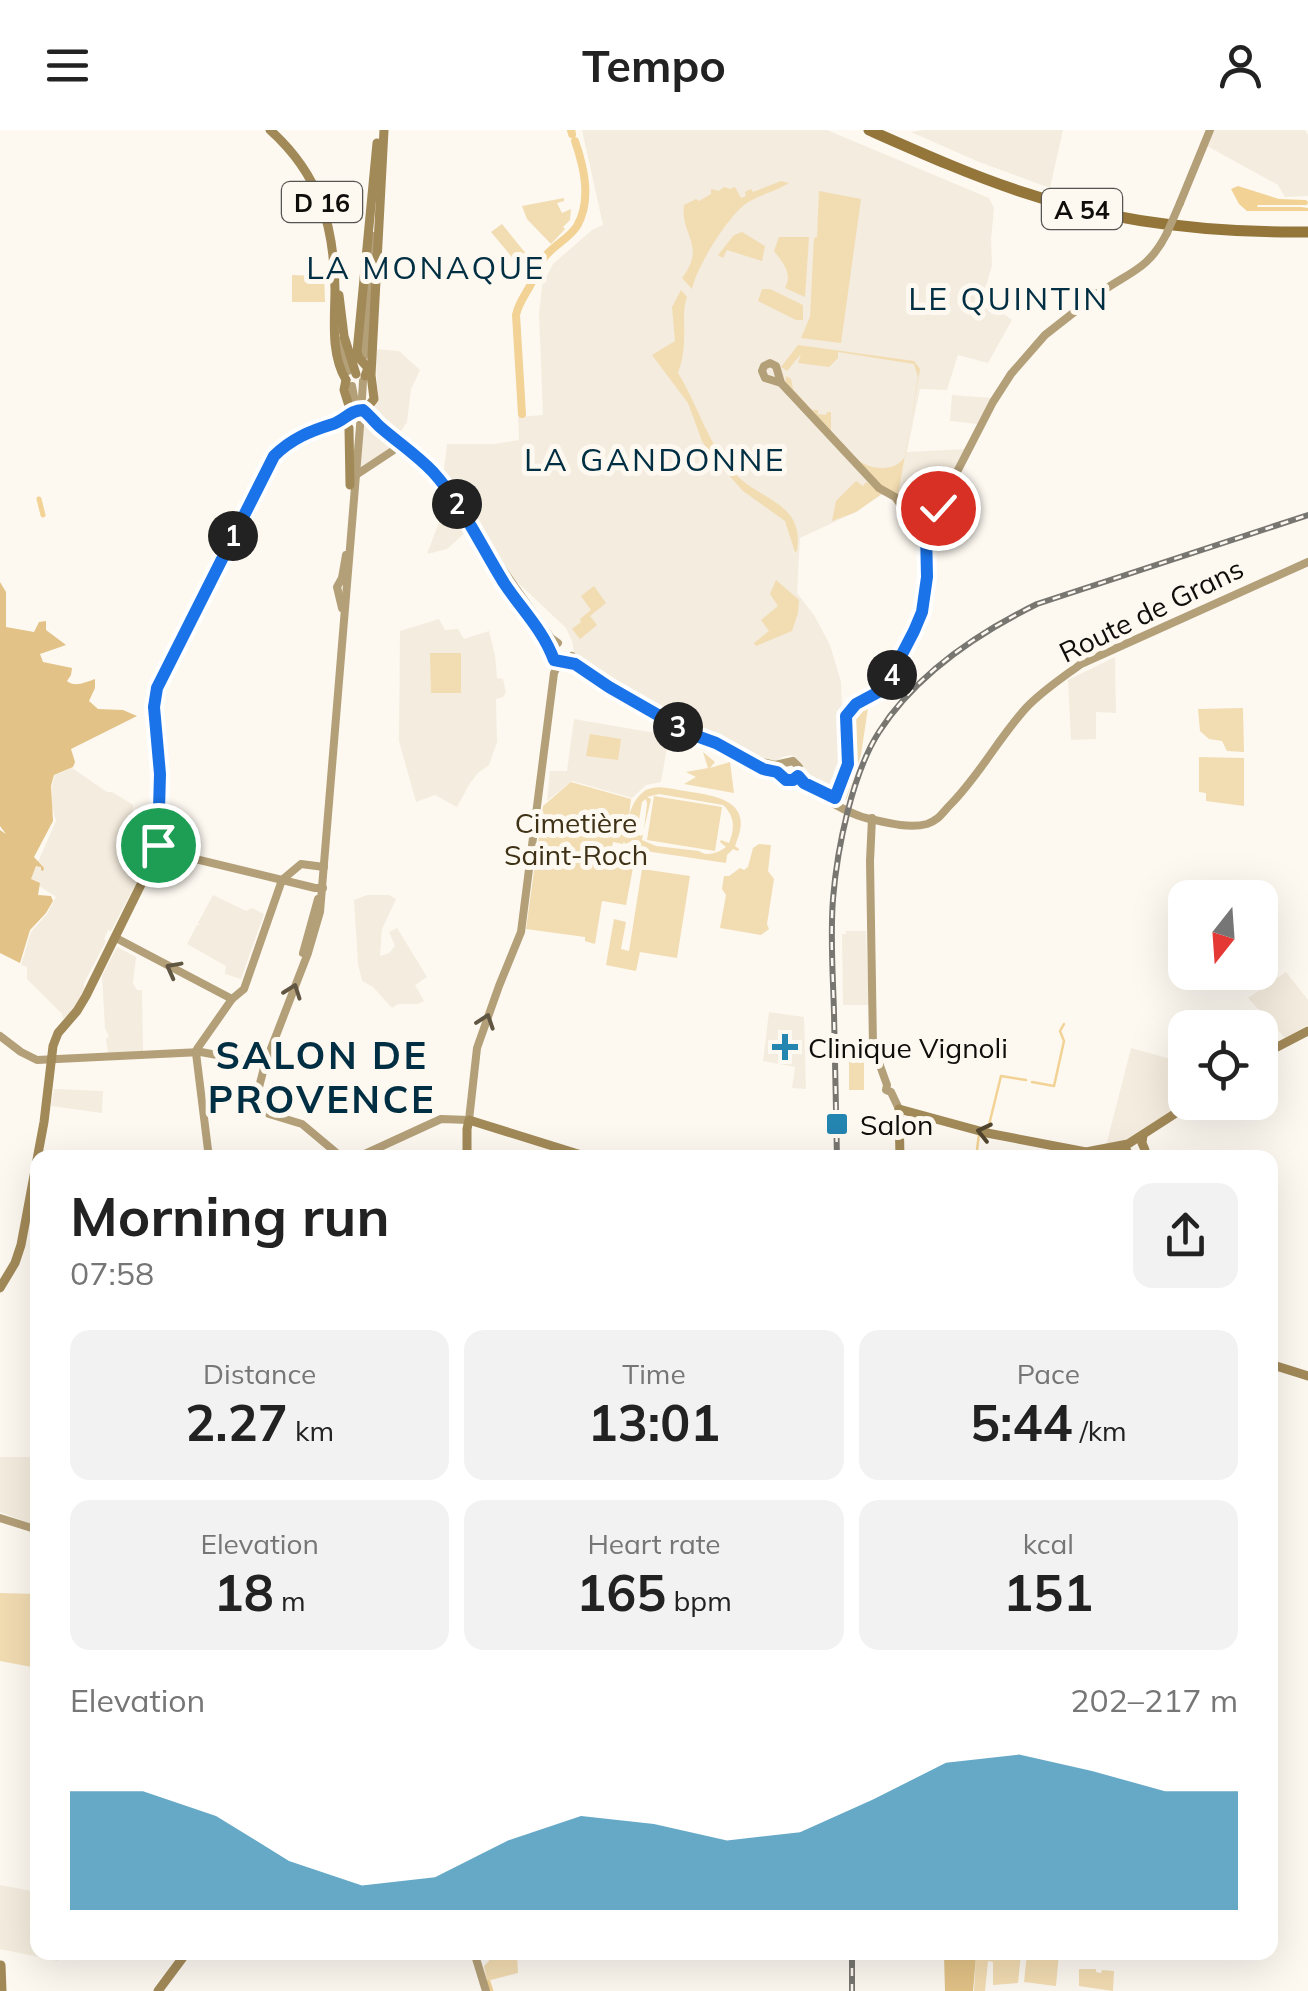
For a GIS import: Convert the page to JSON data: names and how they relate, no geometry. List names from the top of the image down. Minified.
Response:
{"streets":{"highway":["A 54"],"main road":["D 16"],"street":["Route de Grans"]},"districts":["LA MONAQUE","LE QUINTIN","LA GANDONNE","SALON DE PROVENCE"],"parks":["Cimetière Saint-Roch"],"places":{"health":["Clinique Vignoli"],"transit":["Salon"]},"north":"bottom","page":{"header":"Tempo","pins":["2","1","4","3"],"heading":["Morning run","07:58"],"stats":[["Distance","2.27 km"],["Time","13:01"],["Pace","5:44 /km"],["Elevation","18 m"],["Heart rate","165 bpm"],["kcal","151"]],"chart":["Elevation","202–217 m"]}}
